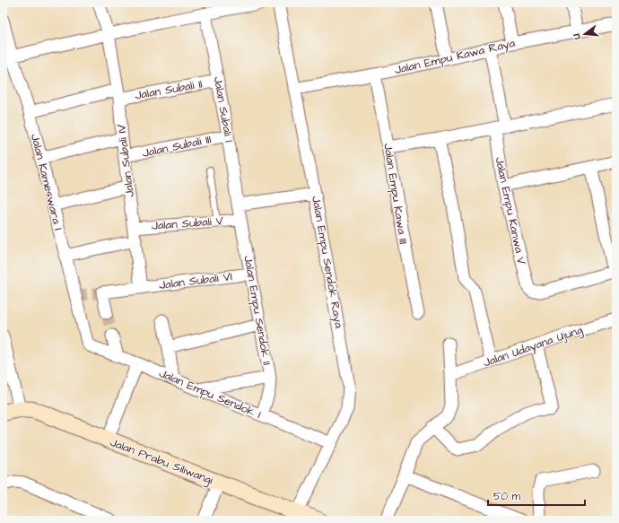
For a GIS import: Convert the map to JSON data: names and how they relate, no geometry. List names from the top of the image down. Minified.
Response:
{"streets":{"street":["Jalan Empu Kawa Raya","Jalan Subali II","Jalan Subali I","Jalan Subali III","Jalan Subali IV","Jalan Kameswara I","Jalan Empu Kawa III","Jalan Empu Kanwa V","Jalan Subali V","Jalan Empu Sendok Raya","Jalan Subali VI","Jalan Empu Sendok II","Jalan Udayana Ujung","Jalan Empu Sendok I","Jalan Prabu Siliwangi"]},"crossings":[["Jalan Empu Kawa Raya","Jalan Empu Kawa III"],["Jalan Empu Kawa Raya","Jalan Empu Kanwa V"],["Jalan Empu Kawa Raya","Jalan Empu Sendok Raya"],["Jalan Subali II","Jalan Subali I"],["Jalan Subali II","Jalan Subali IV"],["Jalan Subali II","Jalan Kameswara I"],["Jalan Subali I","Jalan Subali III"],["Jalan Subali I","Jalan Empu Sendok II"],["Jalan Subali III","Jalan Subali IV"],["Jalan Subali IV","Jalan Subali V"],["Jalan Subali IV","Jalan Subali VI"],["Jalan Kameswara I","Jalan Empu Sendok I"],["Jalan Subali V","Jalan Empu Sendok II"],["Jalan Empu Sendok Raya","Jalan Empu Sendok I"],["Jalan Empu Sendok Raya","Jalan Prabu Siliwangi"],["Jalan Subali VI","Jalan Empu Sendok II"],["Jalan Empu Sendok II","Jalan Empu Sendok I"]],"scale_bar":"50 m","north":"left"}
